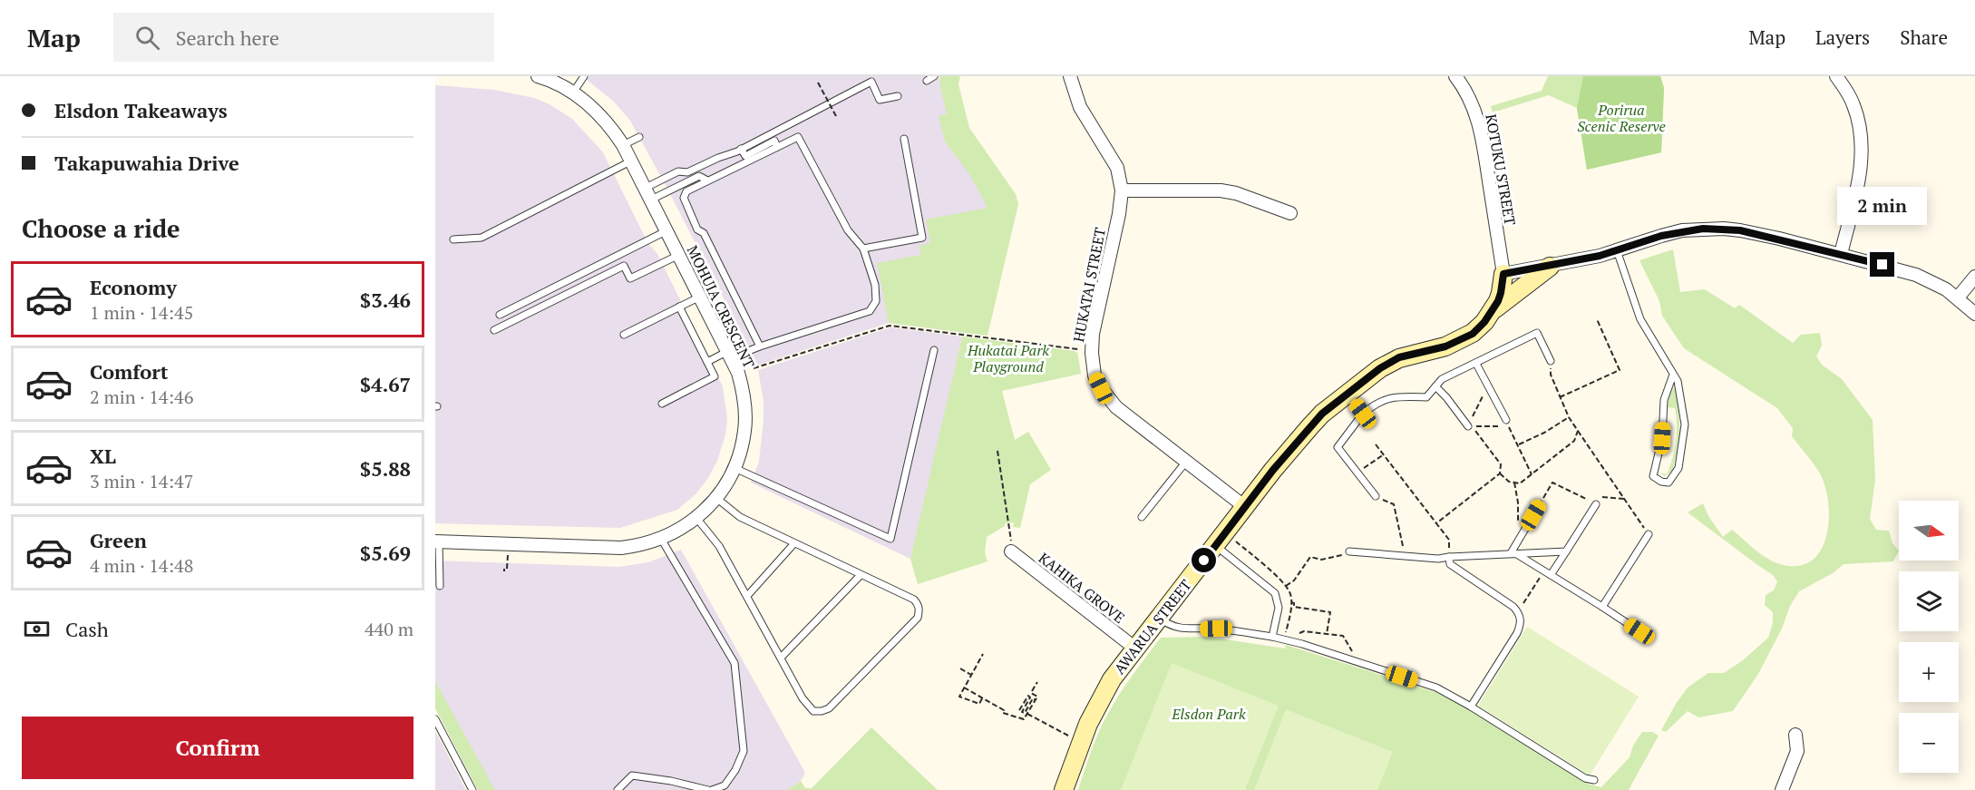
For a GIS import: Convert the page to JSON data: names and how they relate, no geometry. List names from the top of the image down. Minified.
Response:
{"streets":{"street":["KOTUKU STREET","HUKATAI STREET","MOHUIA CRESCENT","KAHIKA GROVE","AWARUA STREET"]},"crossings":[["KOTUKU STREET","AWARUA STREET"],["HUKATAI STREET","AWARUA STREET"],["KAHIKA GROVE","AWARUA STREET"]],"parks":["Porirua Scenic Reserve","Hukatai Park Playground","Elsdon Park"],"north":"right","page":{"header":"Map","search":"Search here","nav":["Map","Layers","Share"],"banner":["Elsdon Takeaways","Takapuwahia Drive"],"bubble":"2 min","heading":"Choose a ride","list":[{"name":"Economy","note":"1 min · 14:45","value":"$3.46"},{"name":"Comfort","note":"2 min · 14:46","value":"$4.67"},{"name":"XL","note":"3 min · 14:47","value":"$5.88"},{"name":"Green","note":"4 min · 14:48","value":"$5.69"}],"map_buttons":["+","−"],"pay":["Cash","440 m"],"buttons":"Confirm"}}
